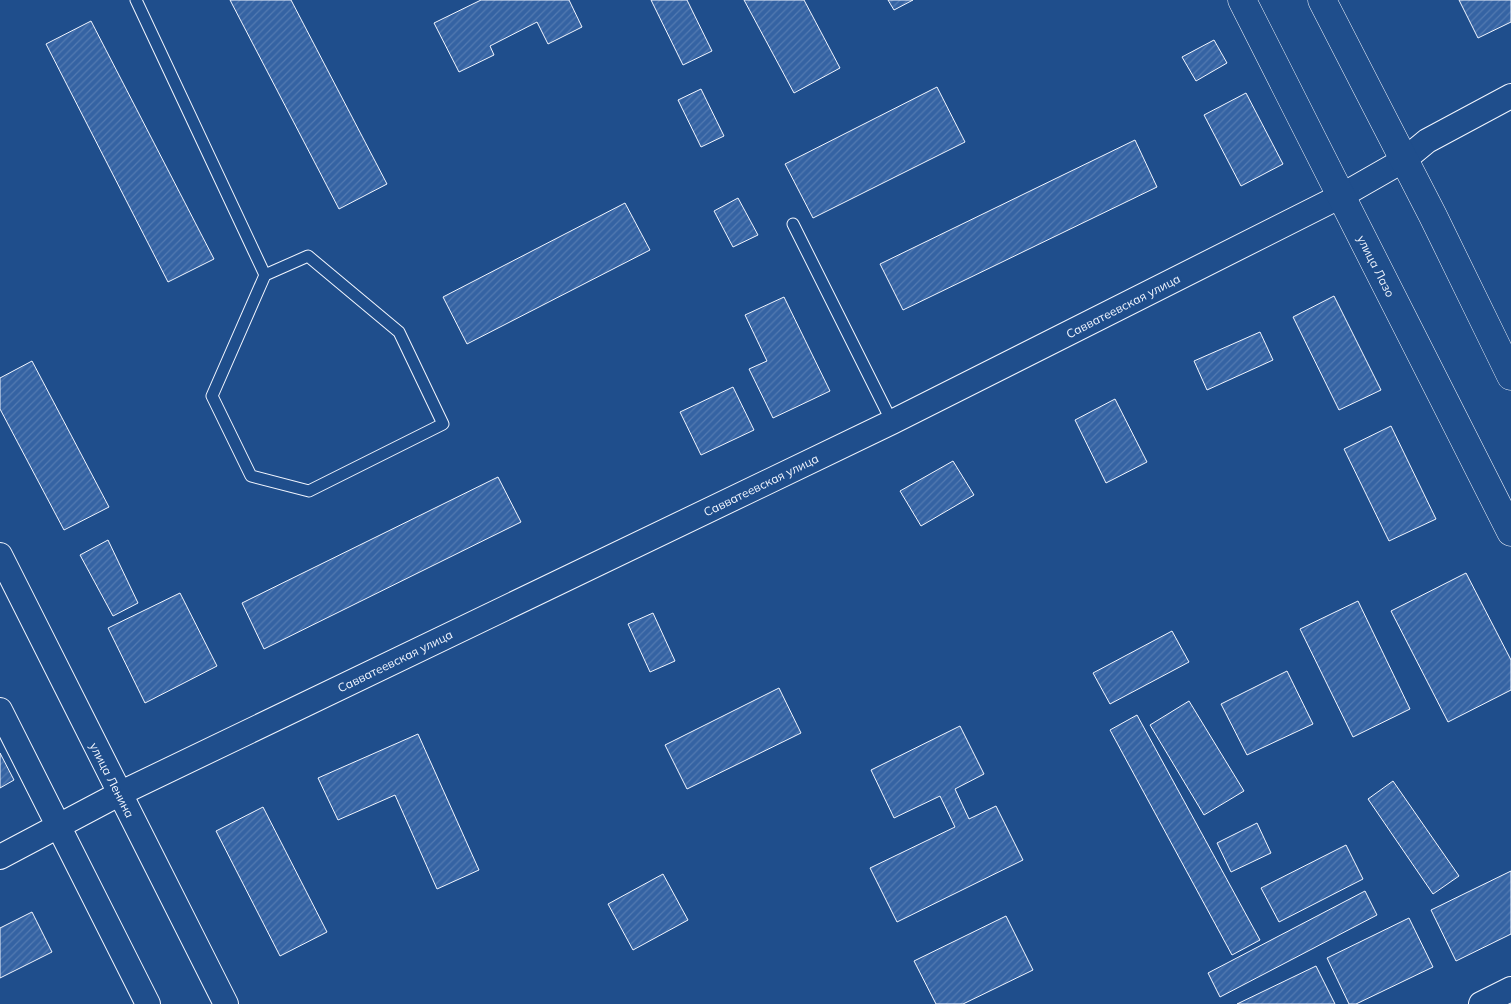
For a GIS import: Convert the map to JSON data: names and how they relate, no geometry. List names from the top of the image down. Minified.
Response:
{"streets":{"street":["улица Лазо","Савватеевская улица","улица Ленина"]},"crossings":[["улица Лазо","Савватеевская улица"],["Савватеевская улица","улица Ленина"]]}
